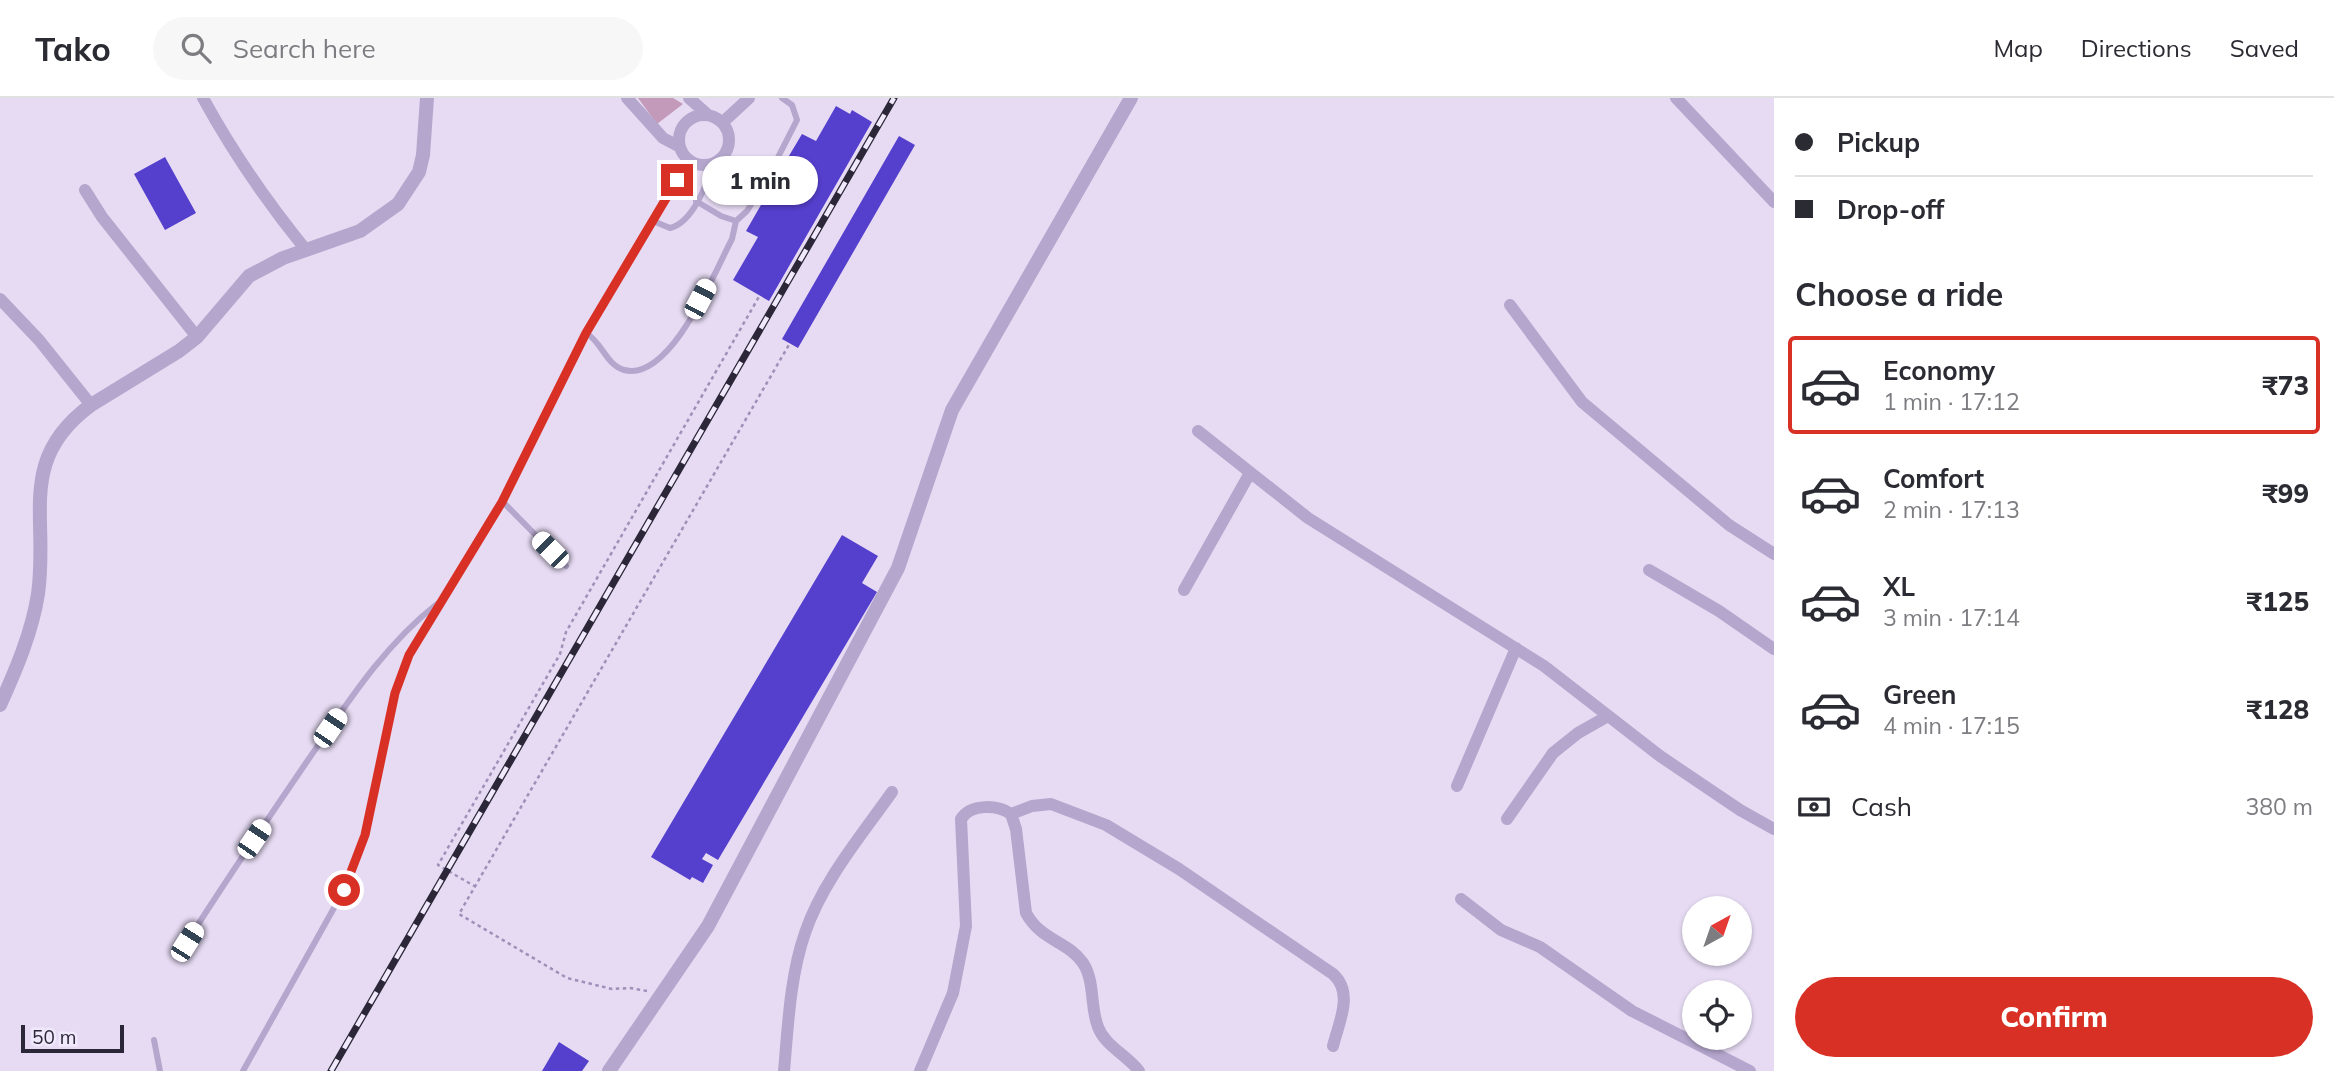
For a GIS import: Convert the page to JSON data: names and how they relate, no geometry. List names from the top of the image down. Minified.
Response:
{"scale_bar":"50 m","north":"top right","page":{"header":"Tako","search":"Search here","nav":["Map","Directions","Saved"],"banner":["Pickup","Drop-off"],"bubble":"1 min","heading":"Choose a ride","list":[{"name":"Economy","note":"1 min · 17:12","value":"₹73"},{"name":"Comfort","note":"2 min · 17:13","value":"₹99"},{"name":"XL","note":"3 min · 17:14","value":"₹125"},{"name":"Green","note":"4 min · 17:15","value":"₹128"}],"pay":["Cash","380 m"],"buttons":"Confirm","scale":"50 m"}}
